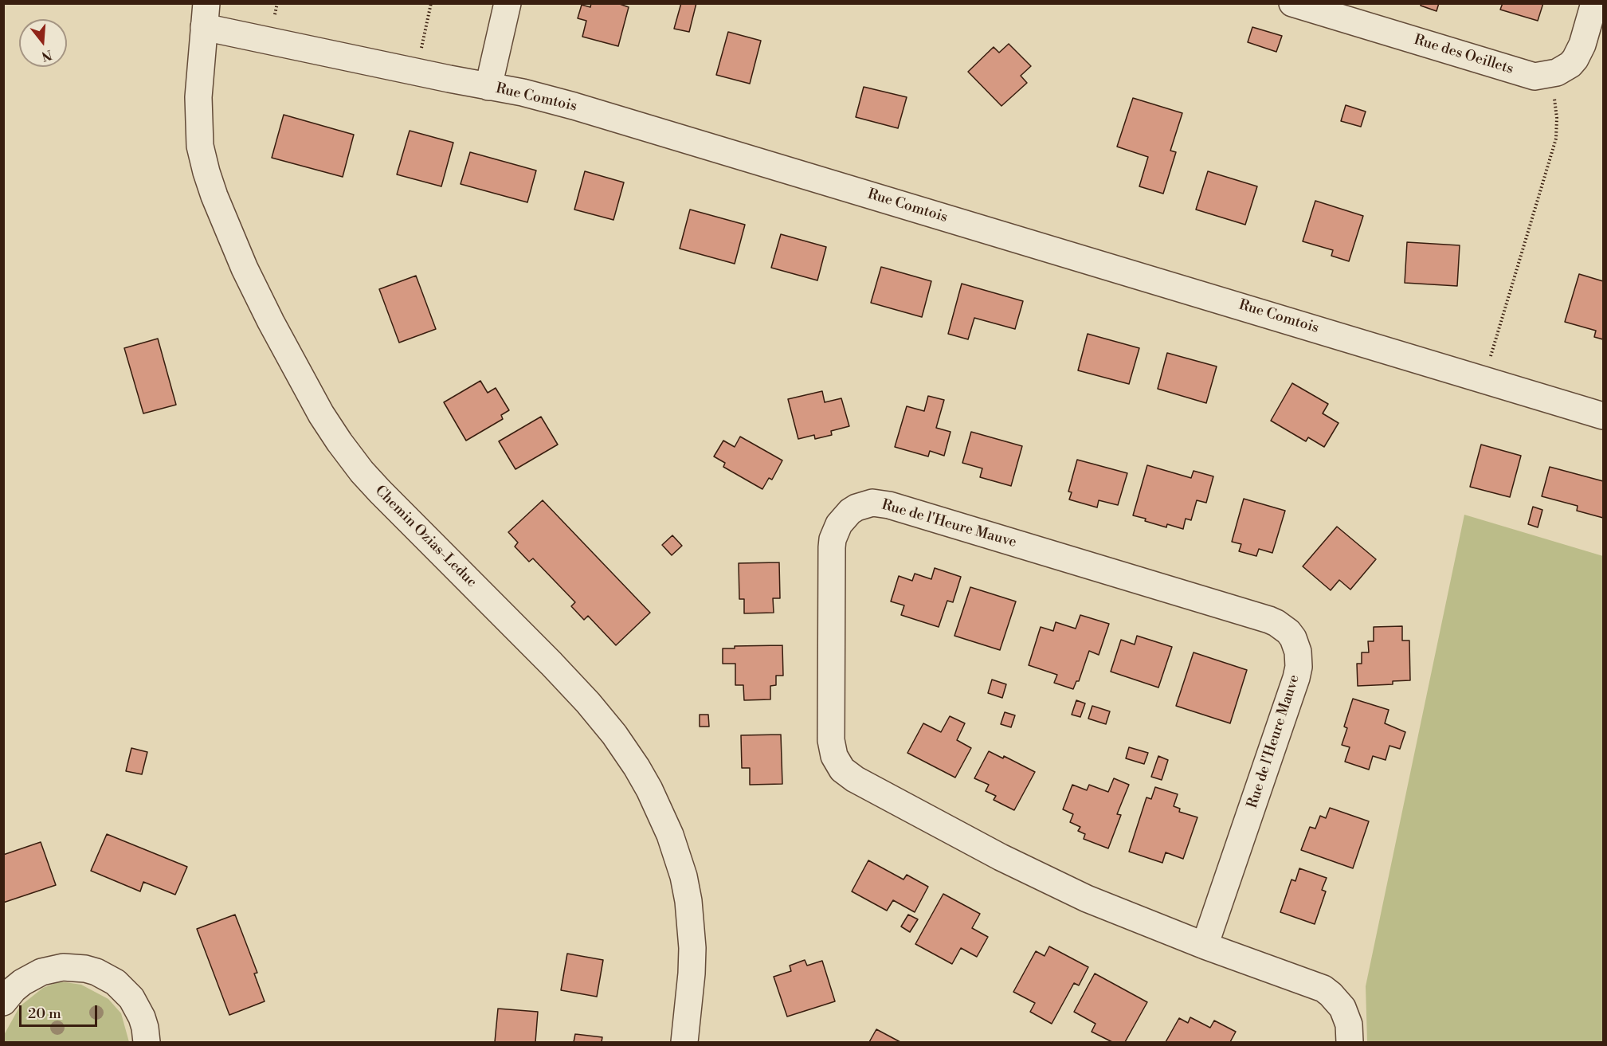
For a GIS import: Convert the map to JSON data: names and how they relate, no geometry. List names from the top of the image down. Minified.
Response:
{"streets":{"street":["Rue des Oeillets","Rue Comtois","Rue de l'Heure Mauve","Chemin Ozias-Leduc"]},"crossings":[["Rue Comtois","Chemin Ozias-Leduc"]],"scale_bar":"20 m","north":"bottom"}
